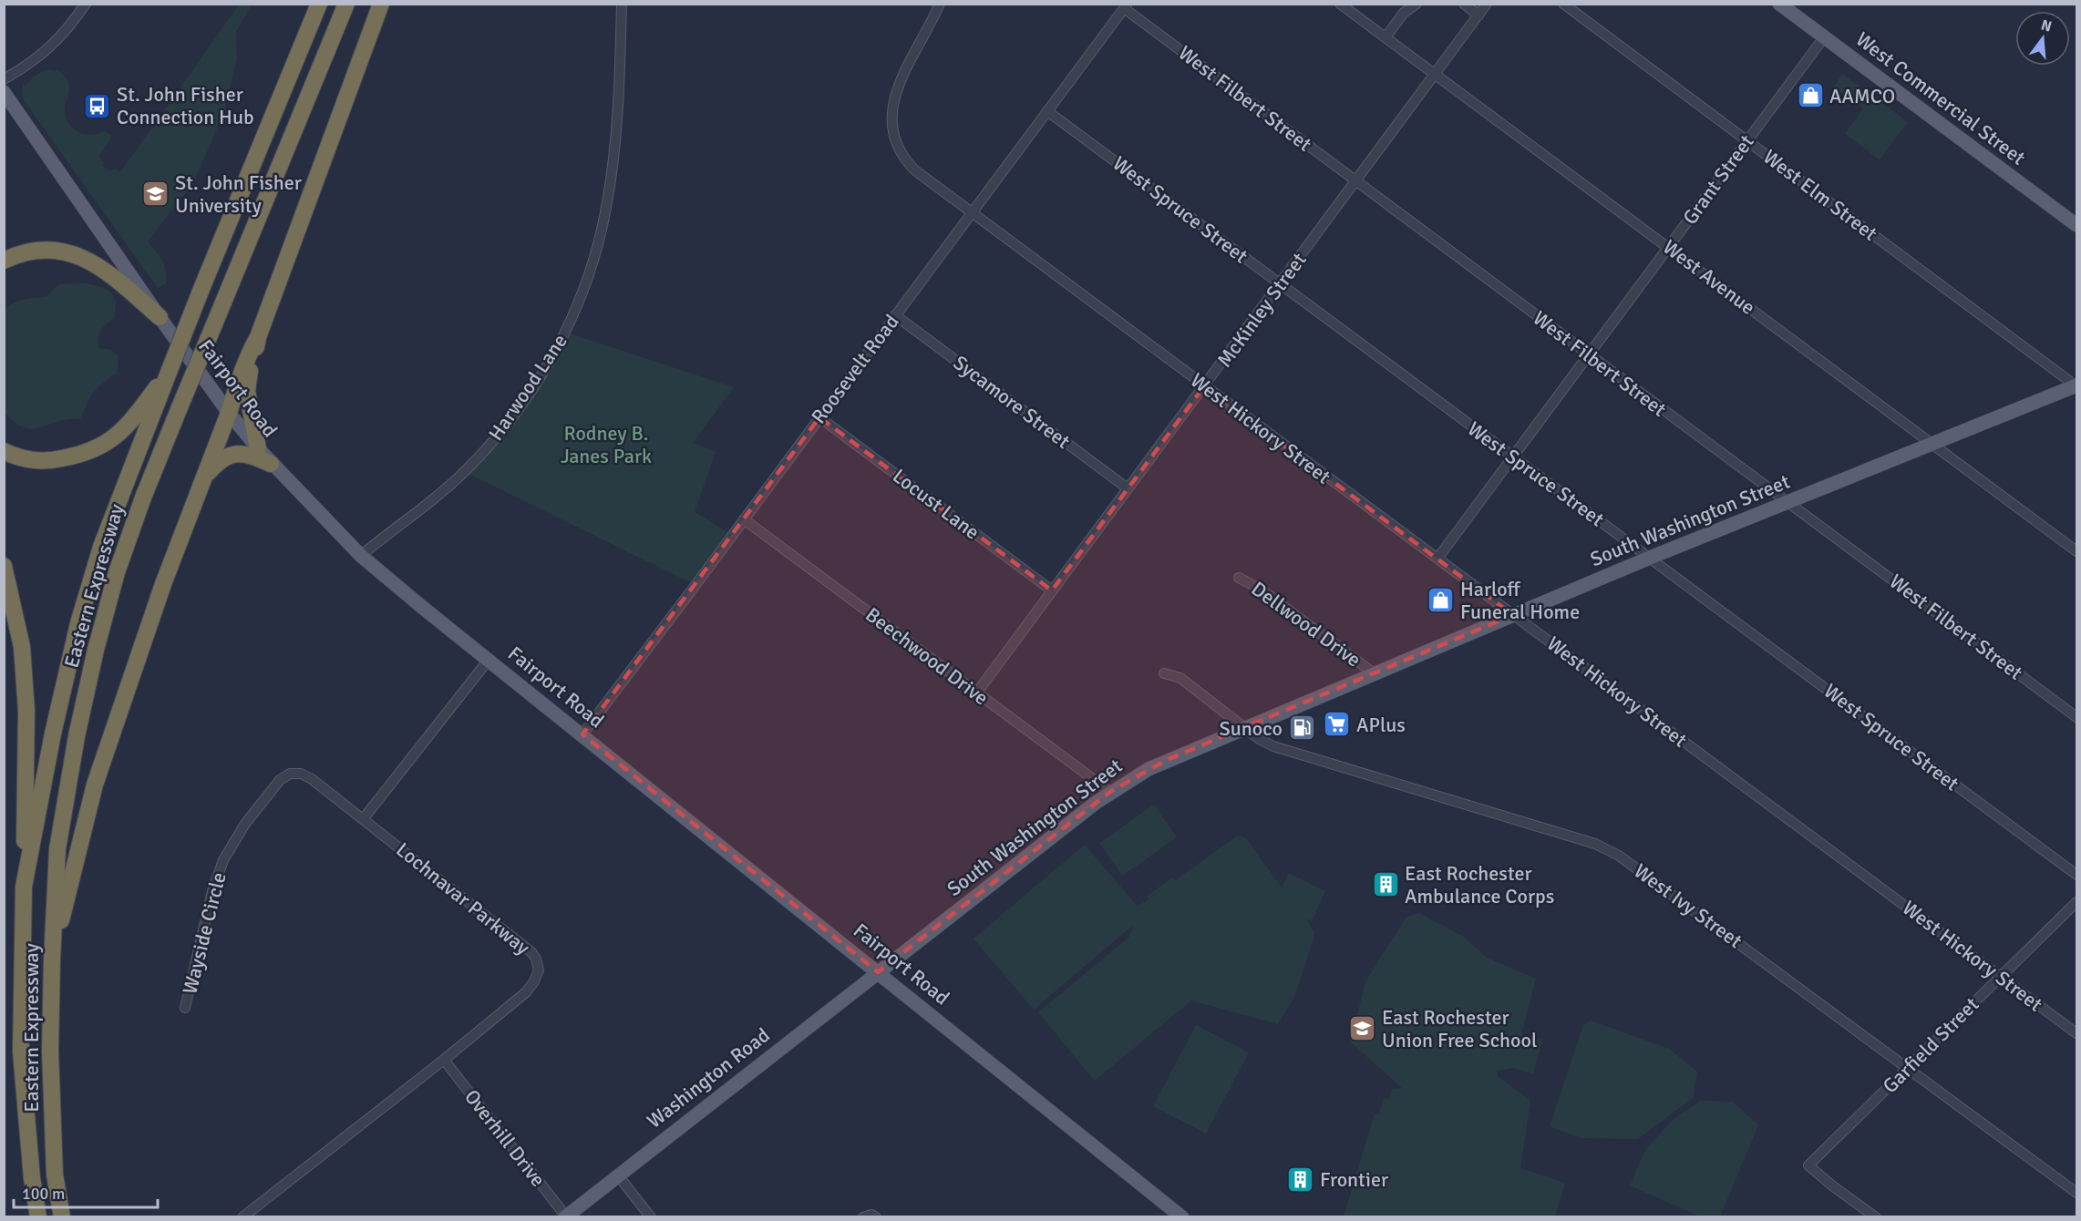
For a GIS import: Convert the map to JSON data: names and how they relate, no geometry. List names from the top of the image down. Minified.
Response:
{"streets":{"highway":["Eastern Expressway"],"main road":["West Commercial Street","Fairport Road","South Washington Street","Washington Road"],"street":["West Filbert Street","Grant Street","West Elm Street","West Spruce Street","West Avenue","McKinley Street","Roosevelt Road","Harwood Lane","Sycamore Street","West Hickory Street","Locust Lane","Dellwood Drive","Beechwood Drive","Lochnavar Parkway","West Ivy Street","Wayside Circle","Garfield Street","Overhill Drive"]},"crossings":[["West Filbert Street","Grant Street"],["West Filbert Street","McKinley Street"],["West Filbert Street","Roosevelt Road"],["West Filbert Street","South Washington Street"],["West Commercial Street","Grant Street"],["Grant Street","West Elm Street"],["Grant Street","West Spruce Street"],["Grant Street","West Avenue"],["Grant Street","West Hickory Street"],["West Elm Street","South Washington Street"],["West Spruce Street","McKinley Street"],["West Spruce Street","Roosevelt Road"],["West Spruce Street","South Washington Street"],["West Avenue","McKinley Street"],["West Avenue","South Washington Street"],["McKinley Street","Sycamore Street"],["McKinley Street","West Hickory Street"],["McKinley Street","Locust Lane"],["McKinley Street","Beechwood Drive"],["Roosevelt Road","Fairport Road"],["Roosevelt Road","Sycamore Street"],["Roosevelt Road","West Hickory Street"],["Roosevelt Road","Locust Lane"],["Roosevelt Road","Beechwood Drive"],["Harwood Lane","Fairport Road"],["Fairport Road","South Washington Street"],["Fairport Road","Washington Road"],["West Hickory Street","South Washington Street"],["West Hickory Street","Garfield Street"],["South Washington Street","Dellwood Drive"],["South Washington Street","Beechwood Drive"],["South Washington Street","West Ivy Street"],["South Washington Street","Washington Road"],["Lochnavar Parkway","Wayside Circle"],["Lochnavar Parkway","Overhill Drive"],["West Ivy Street","Garfield Street"],["Washington Road","Overhill Drive"]],"parks":["Rodney B. Janes Park"],"places":{"shop":["AAMCO","Harloff Funeral Home"],"bus stop":["St. John Fisher Connection Hub"],"school or university":["St. John Fisher University","East Rochester Union Free School"],"supermarket":["APlus"],"fuel station":["Sunoco"],"building":["East Rochester Ambulance Corps","Frontier"]},"scale_bar":"100 m","north":"top"}
